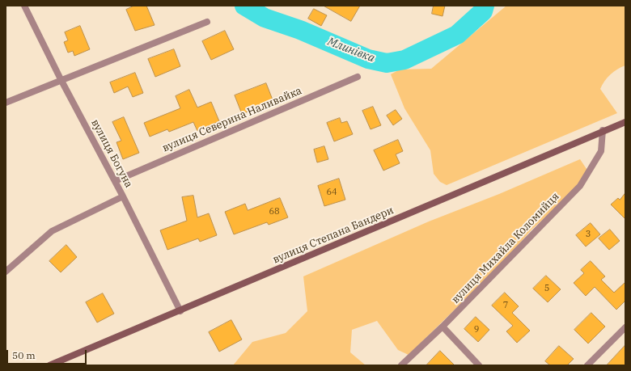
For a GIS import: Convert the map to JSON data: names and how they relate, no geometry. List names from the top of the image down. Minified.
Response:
{"streets":{"main road":["вулиця Степана Бандери"],"street":["вулиця Северина Наливайка","вулиця Богуна","вулиця Михайла Коломийця"]},"crossings":[["вулиця Северина Наливайка","вулиця Богуна"],["вулиця Богуна","вулиця Степана Бандери"],["вулиця Степана Бандери","вулиця Михайла Коломийця"]],"water":["Млинівка"],"house_numbers":["64","68","3","5","7","9"],"scale_bar":"50 m"}
